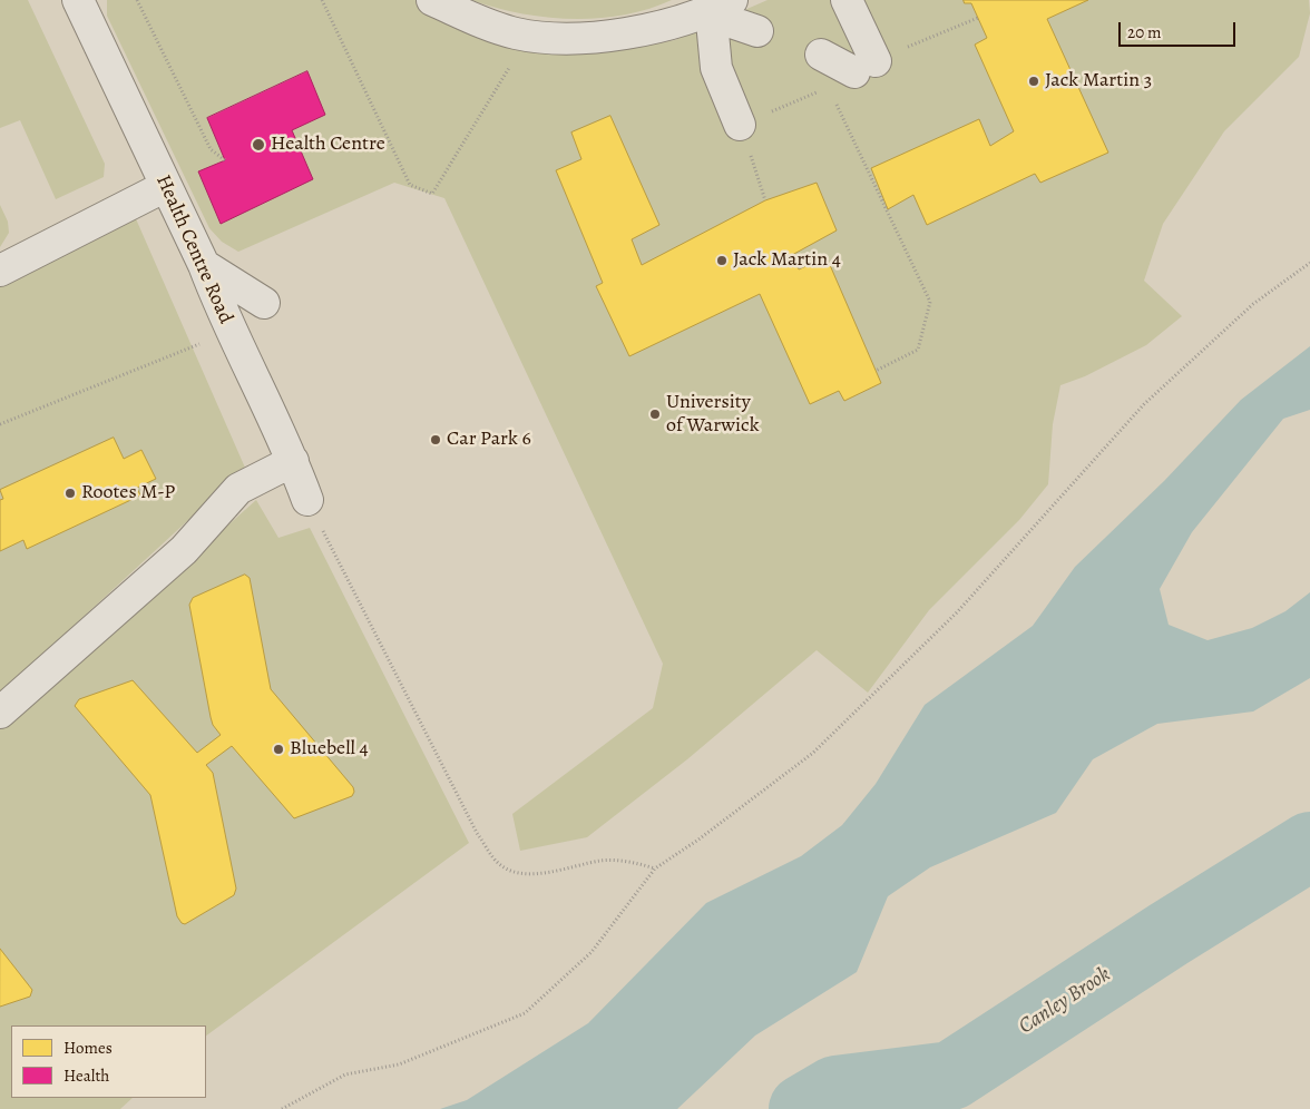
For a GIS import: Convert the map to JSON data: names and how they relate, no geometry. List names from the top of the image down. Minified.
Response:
{"streets":{"street":["Health Centre Road"]},"water":["Canley Brook"],"places":["Jack Martin 3","Health Centre","Jack Martin 4","University of Warwick","Car Park 6","Rootes M-P","Bluebell 4"],"legend":["Homes","Health"],"scale_bar":"20 m"}
